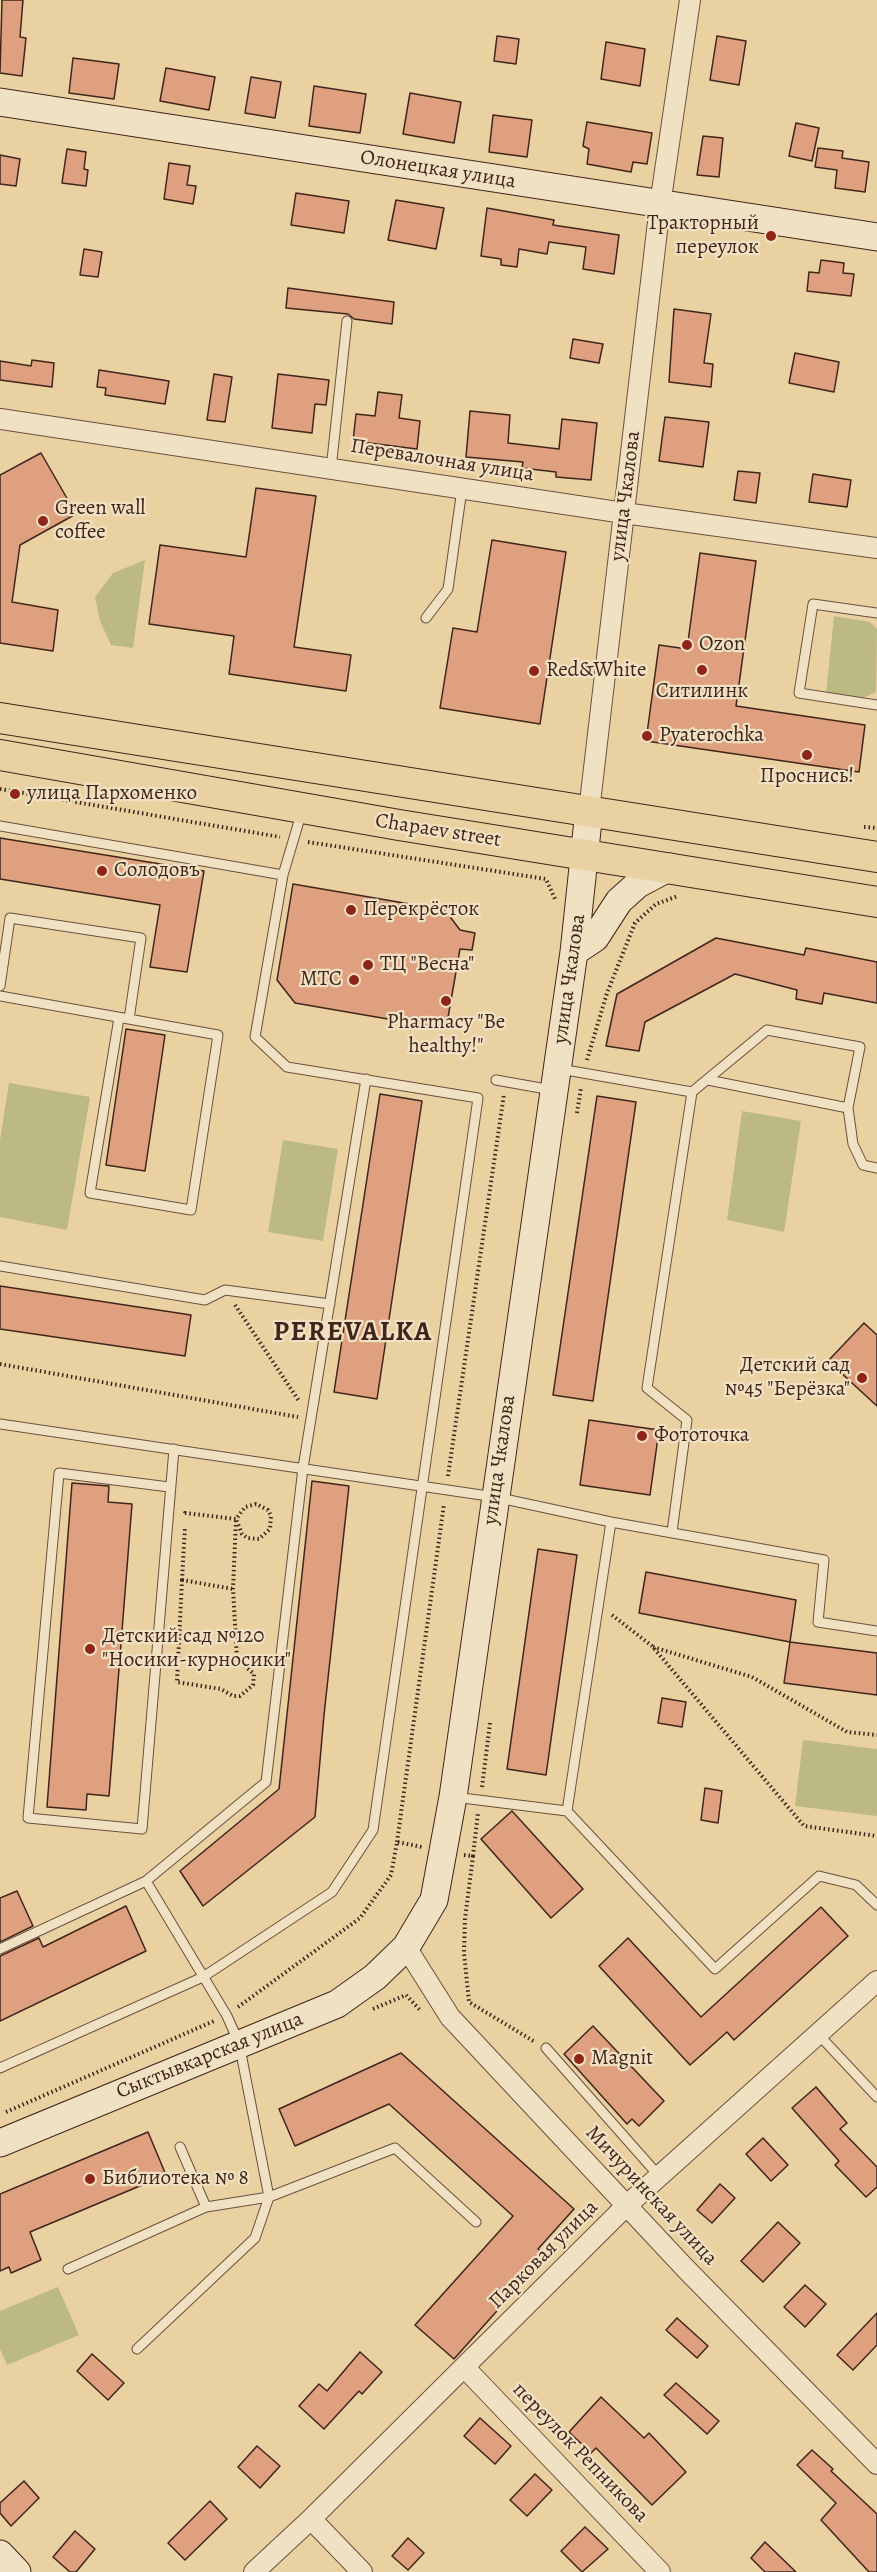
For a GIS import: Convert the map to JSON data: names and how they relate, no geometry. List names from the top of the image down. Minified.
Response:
{"streets":{"main road":["Олонецкая улица","улица Чкалова","Chapaev street","Сыктывкарская улица"],"street":["Перевалочная улица","Мичуринская улица","Парковая улица","переулок Репникова"]},"crossings":[["Олонецкая улица","улица Чкалова"],["Перевалочная улица","улица Чкалова"],["улица Чкалова","Chapaev street"],["улица Чкалова","Сыктывкарская улица"],["улица Чкалова","Мичуринская улица"],["Сыктывкарская улица","Мичуринская улица"],["Мичуринская улица","Парковая улица"],["Парковая улица","переулок Репникова"]],"districts":["PEREVALKA"],"places":["Тракторный переулок","Green wall coffee","Ozon","Ситилинк","Red&White","Pyaterochka","Проснись!","улица Пархоменко","Солодовъ","Перекрёсток","ТЦ \"Весна\"","МТС","Pharmacy \"Be healthy!\"","Детский сад №45 \"Берёзка\"","Фототочка","Детский сад №120 \"Носики-курносики\"","Magnit","Библиотека № 8"]}
